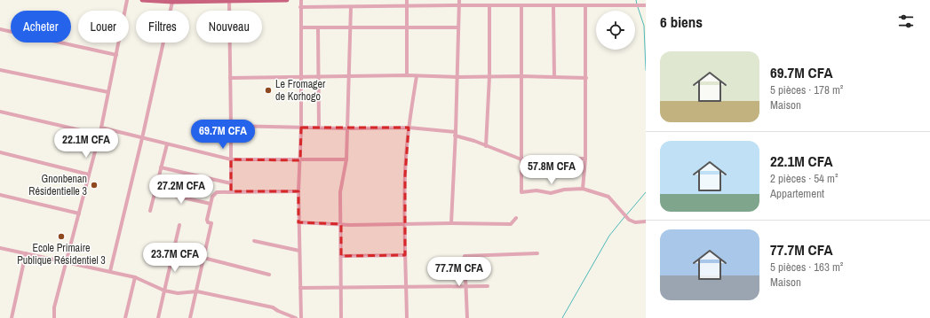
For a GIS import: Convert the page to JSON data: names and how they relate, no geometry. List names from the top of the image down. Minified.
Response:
{"places":["Le Fromager de Korhogo","Gnonbenan Résidentielle 3","Ecole Primaire Publique Résidentiel 3"],"page":{"heading":"6 biens","chip":["Acheter","Louer","Filtres","Nouveau"],"list":[{"name":"69.7M CFA","note":"5 pièces · 178 m² · Maison"},{"name":"22.1M CFA","note":"2 pièces · 54 m² · Appartement"},{"name":"77.7M CFA","note":"5 pièces · 163 m² · Maison"}],"price":["69.7M CFA","22.1M CFA","57.8M CFA","27.2M CFA","23.7M CFA","77.7M CFA"]}}
